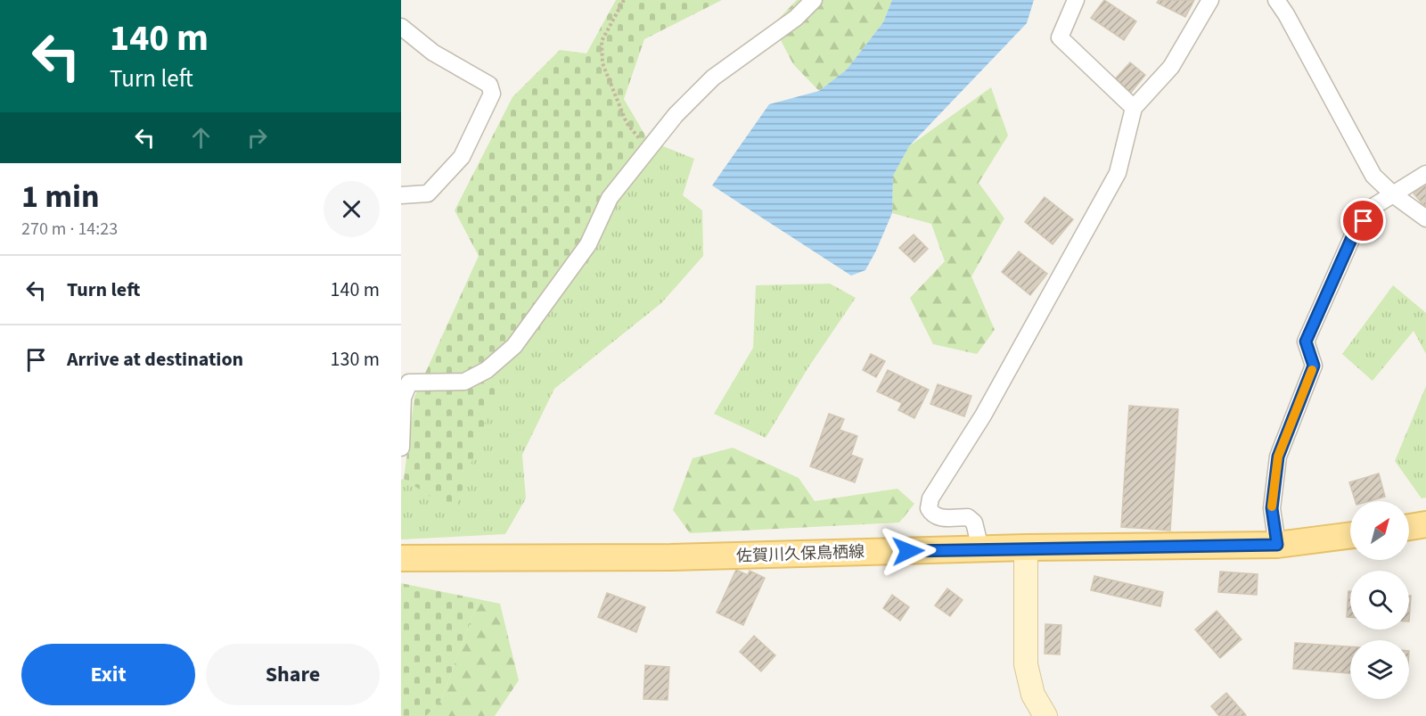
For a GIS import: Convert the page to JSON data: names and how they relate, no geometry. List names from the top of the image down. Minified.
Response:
{"streets":{"main road":["佐賀川久保鳥栖線"]},"north":"top right","page":{"turn":["140 m","Turn left"],"heading":["1 min","270 m · 14:23"],"list":[{"name":"Turn left","value":"140 m"},{"name":"Arrive at destination","value":"130 m"}],"buttons":["Exit","Share"]}}
